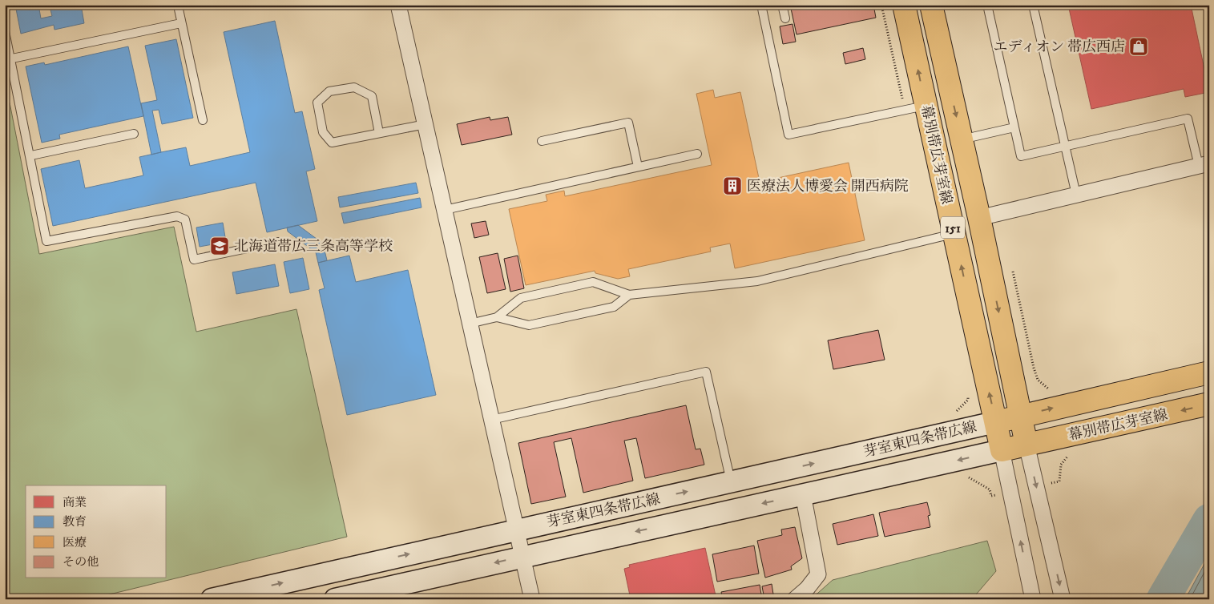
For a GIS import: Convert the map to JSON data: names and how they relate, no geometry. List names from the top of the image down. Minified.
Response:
{"streets":{"main road":["幕別帯広芽室線","151","芽室東四条帯広線"]},"crossings":[["幕別帯広芽室線","芽室東四条帯広線"]],"places":{"shop":["エディオン 帯広西店"],"building":["医療法人博愛会 開西病院"],"school or university":["北海道帯広三条高等学校"]},"legend":["商業","教育","医療","その他"]}
